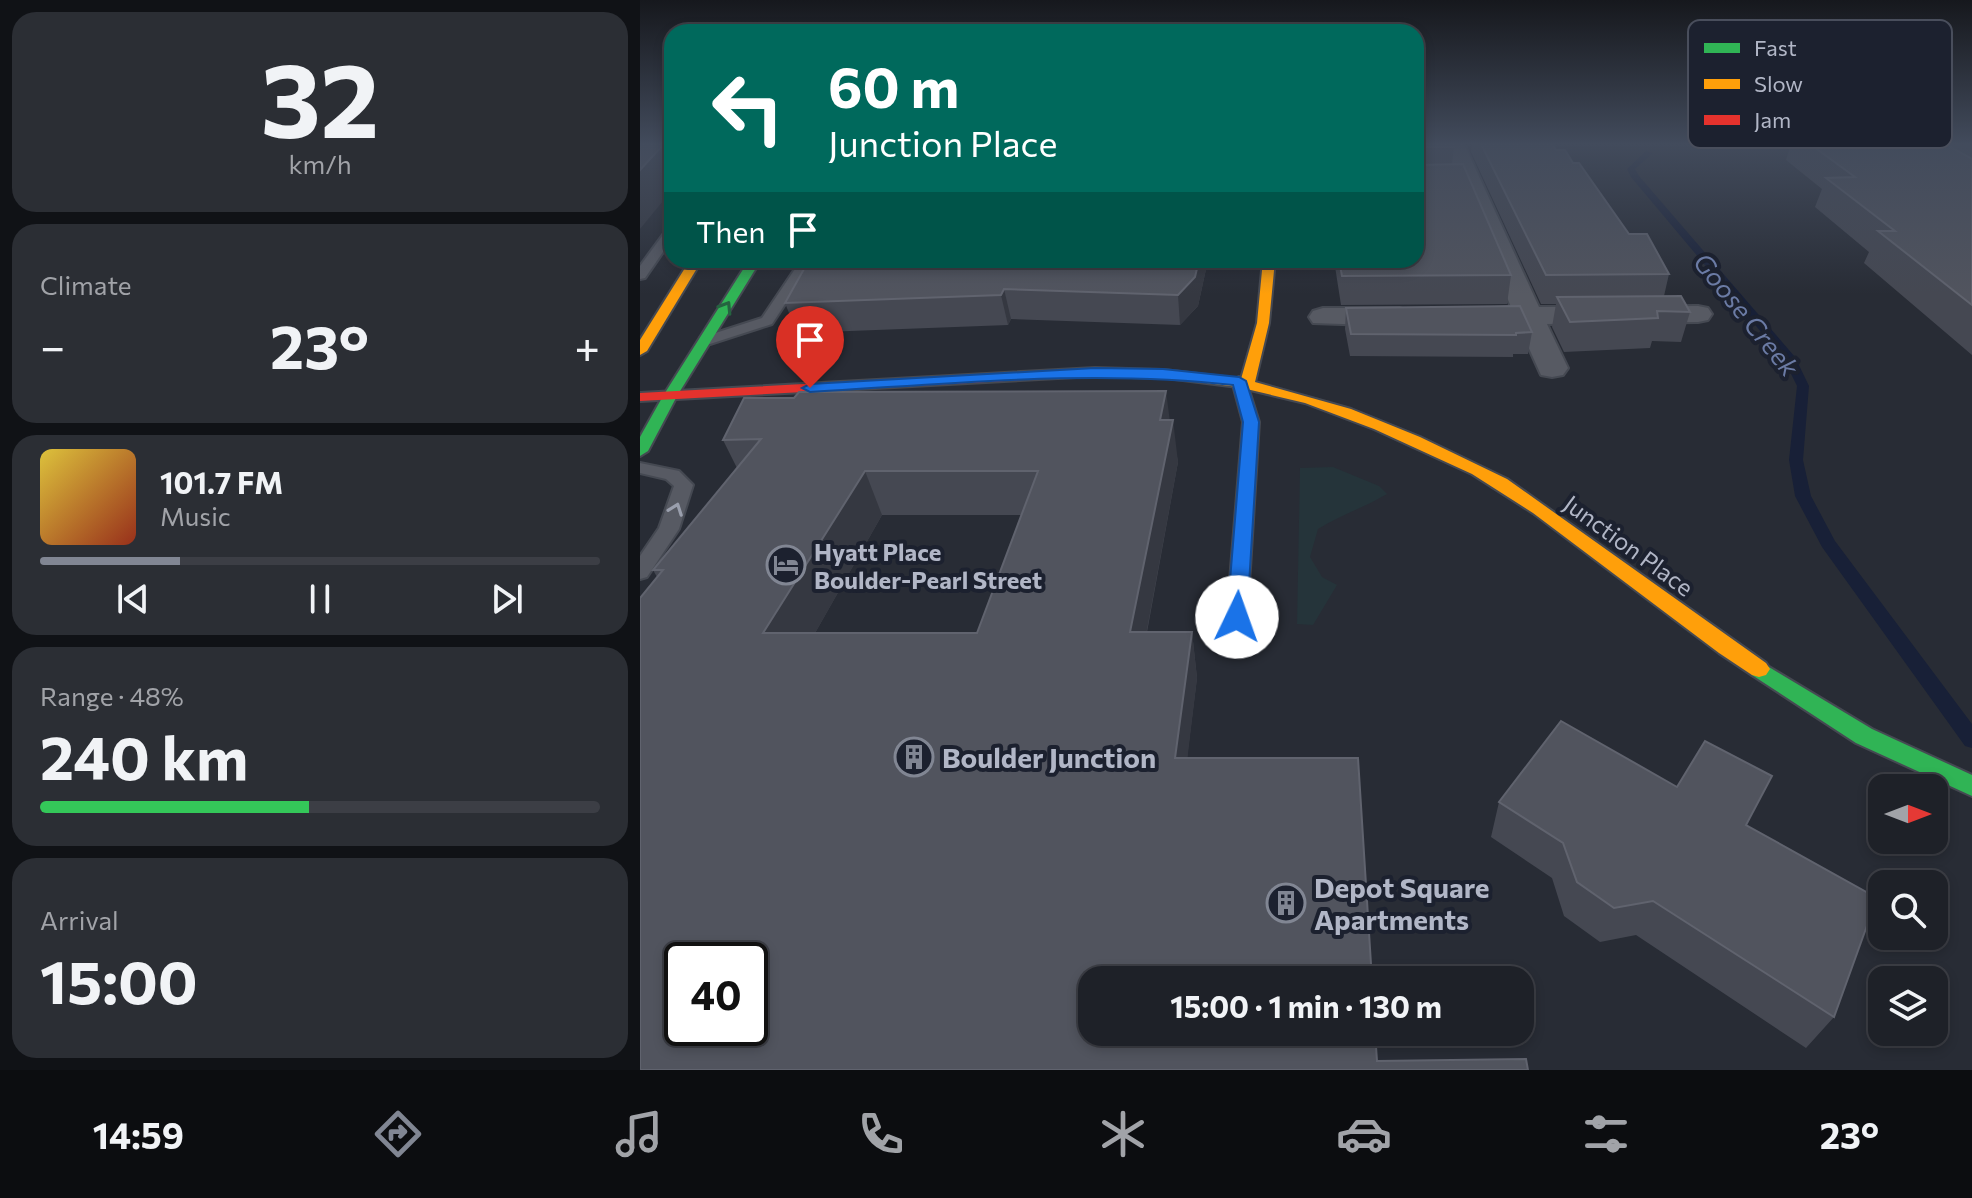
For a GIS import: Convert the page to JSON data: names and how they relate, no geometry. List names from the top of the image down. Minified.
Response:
{"streets":{"street":["Junction Place"]},"water":["Goose Creek"],"places":{"hotel":["Hyatt Place Boulder-Pearl Street"],"building":["Boulder Junction","Depot Square Apartments"]},"legend":["Fast","Slow","Jam"],"north":"right","page":{"tile":[["32","km/h"],"Climate",["Range · 48%","240 km"],["Arrival","15:00"]],"turn":["60 m","Junction Place"],"then":"Then","heat":["−","23°","+"],"song":["101.7 FM","Music"],"limit":"40","trip":"15:00 · 1 min · 130 m","tabs":["14:59","23°"]}}
